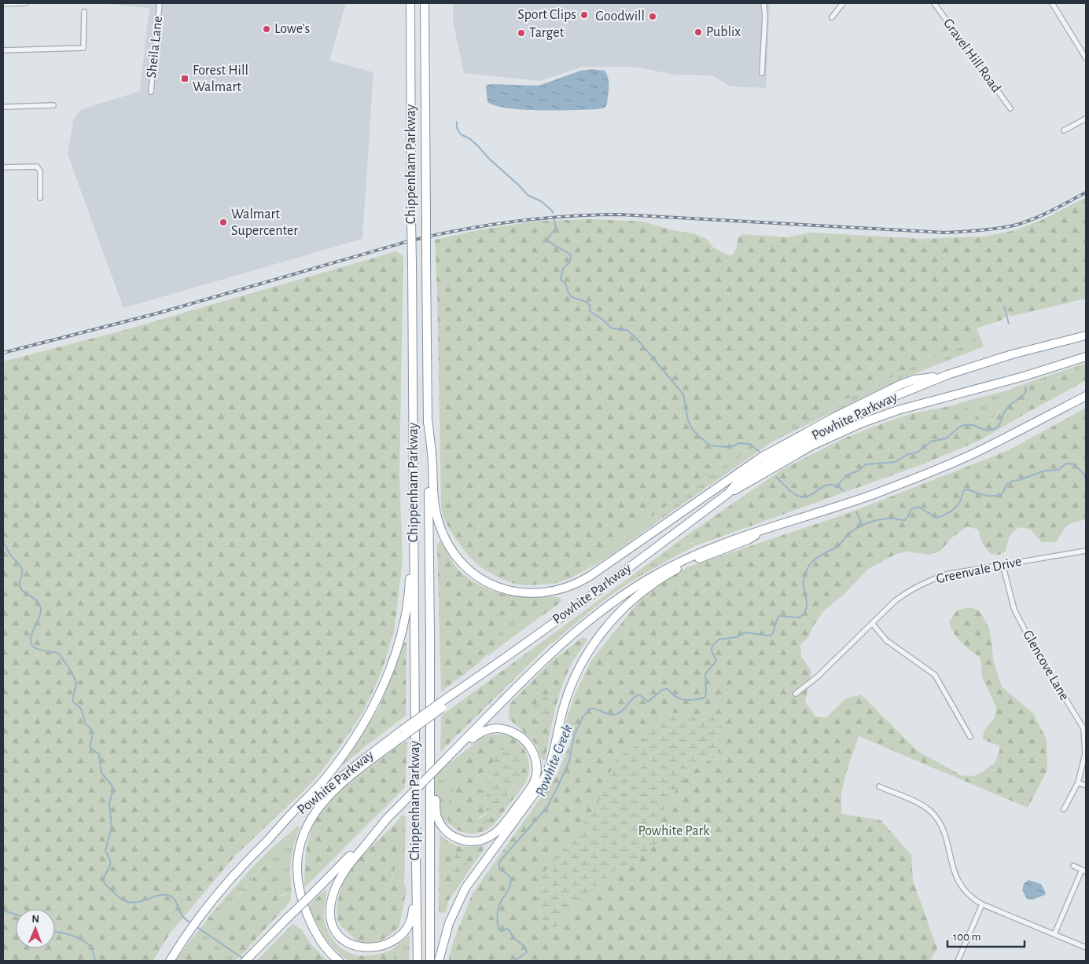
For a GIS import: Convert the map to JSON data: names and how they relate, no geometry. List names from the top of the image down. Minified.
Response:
{"streets":{"highway":["Chippenham Parkway","Powhite Parkway"],"street":["Sheila Lane","Gravel Hill Road","Greenvale Drive","Glencove Lane"]},"crossings":[["Greenvale Drive","Glencove Lane"]],"water":["Powhite Creek"],"parks":["Powhite Park"],"places":{"other":["Sport Clips","Goodwill","Lowe's","Publix","Target","Walmart Supercenter"],"transit":["Forest Hill Walmart"]},"scale_bar":"100 m","north":"top"}
